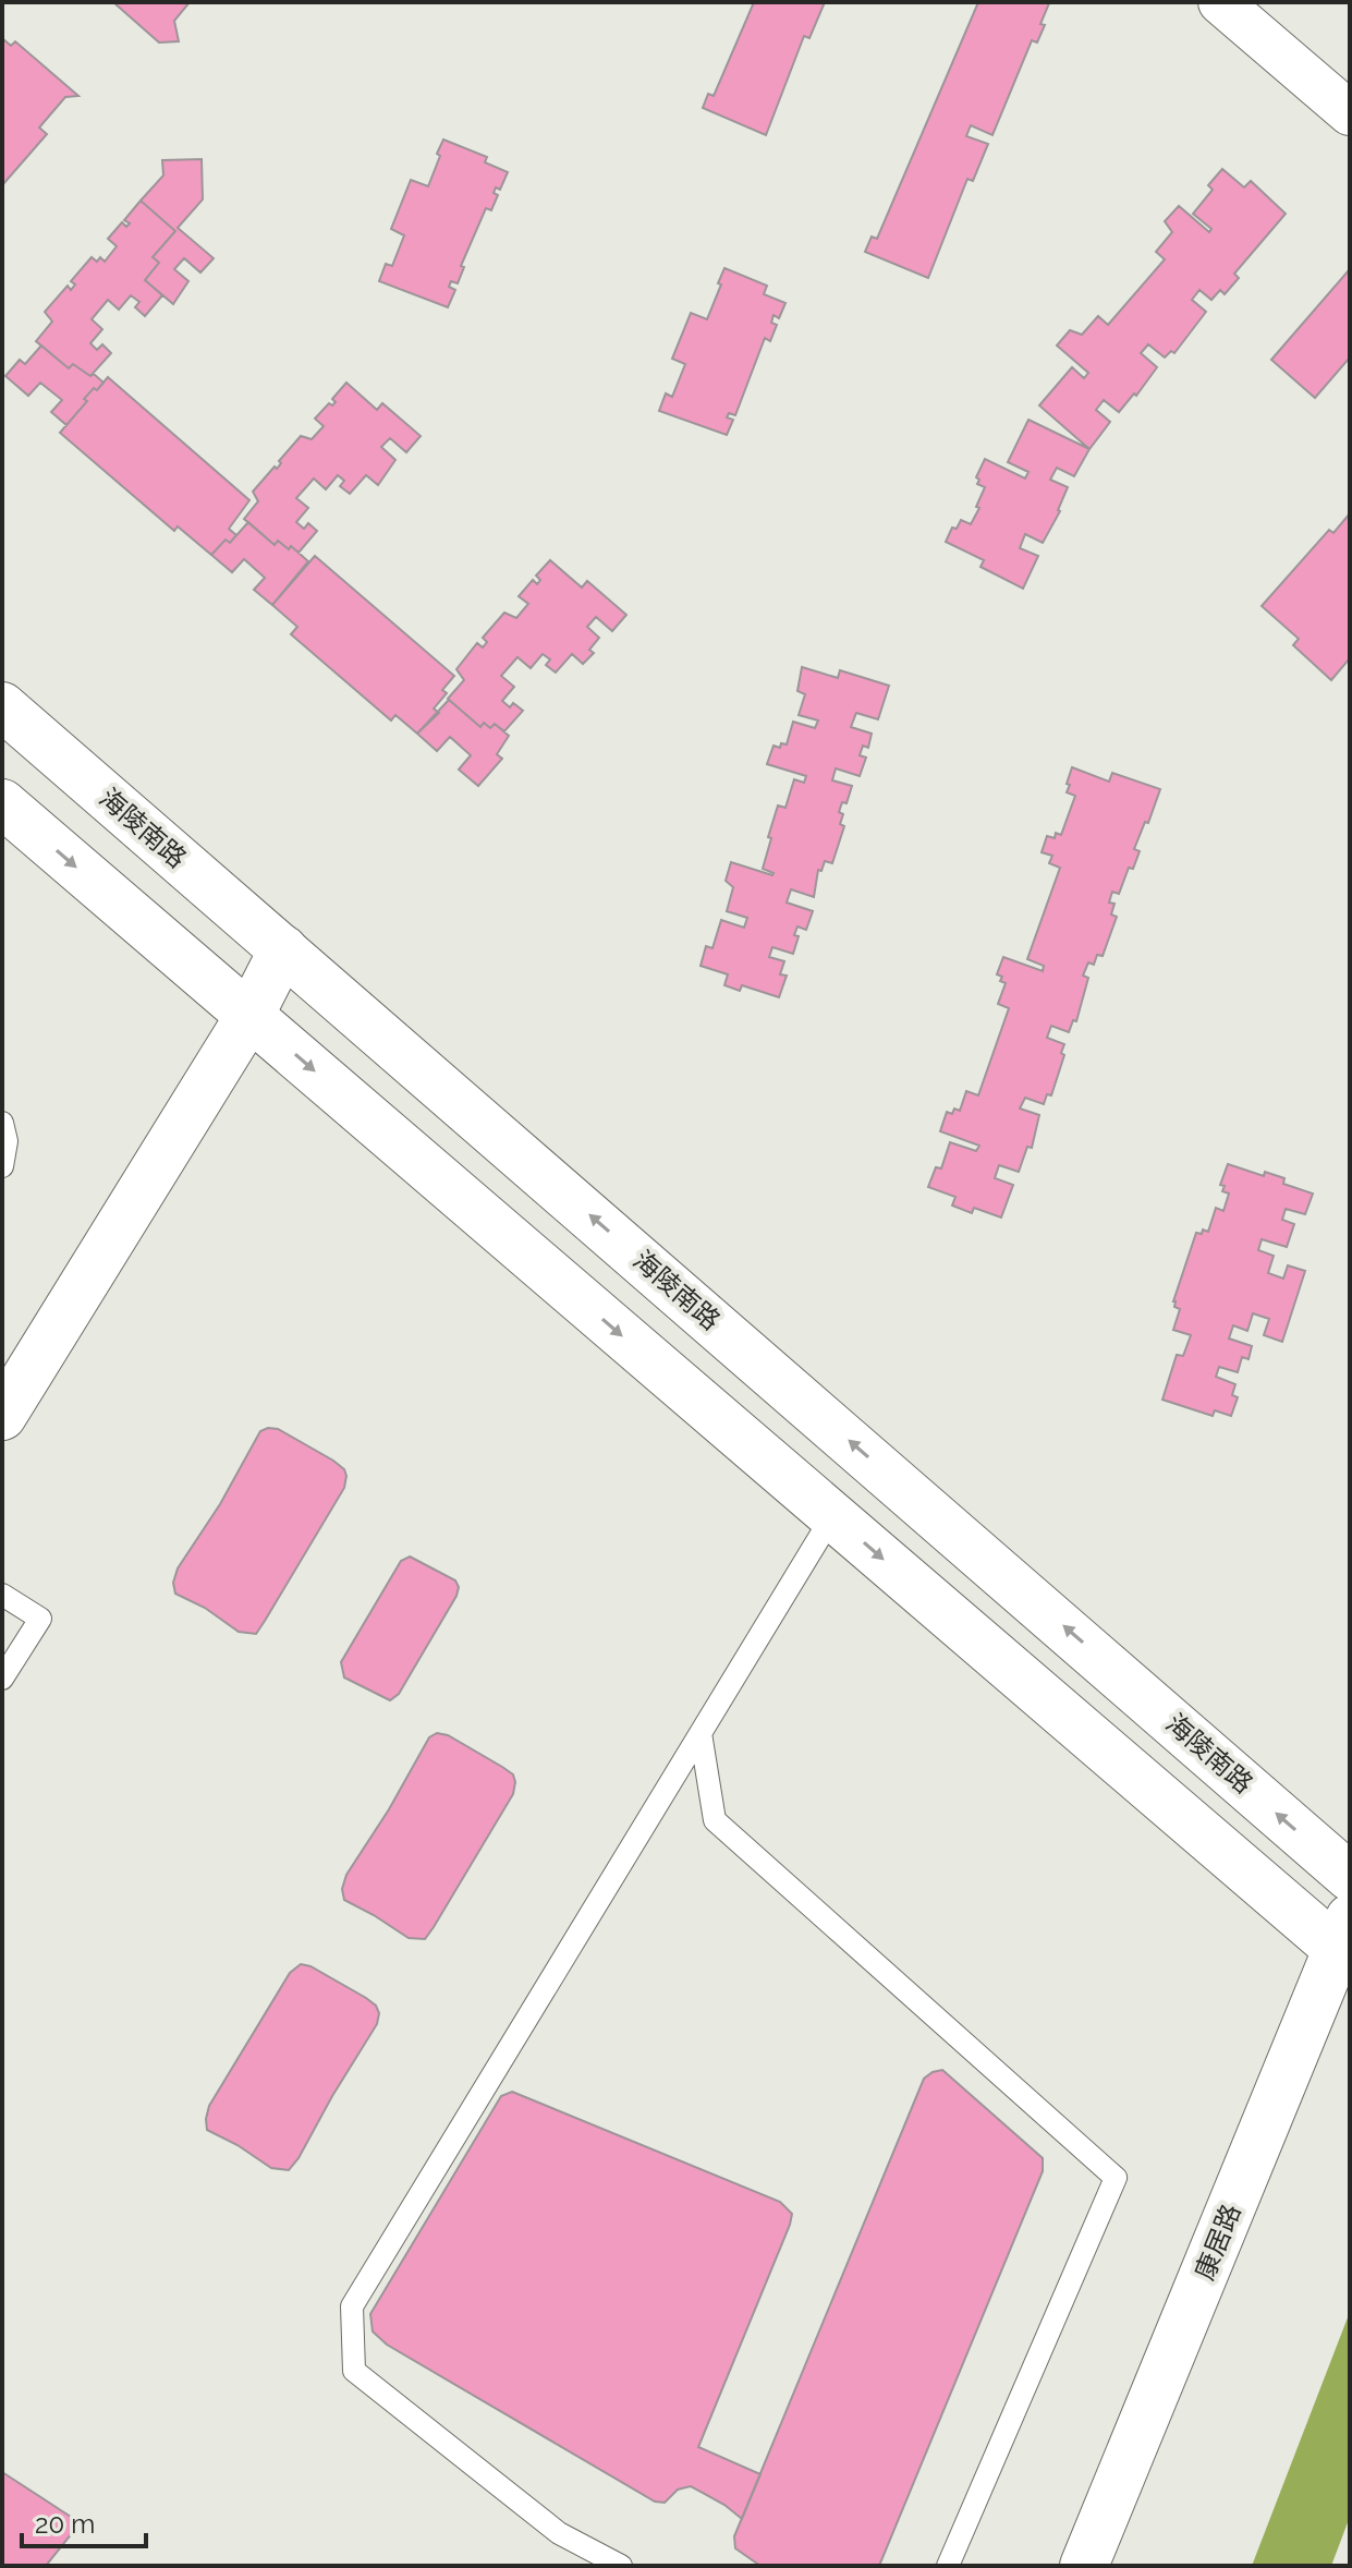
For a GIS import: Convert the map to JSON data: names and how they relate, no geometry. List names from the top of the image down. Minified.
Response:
{"streets":{"main road":["海陵南路","康居路"]},"scale_bar":"20 m"}
